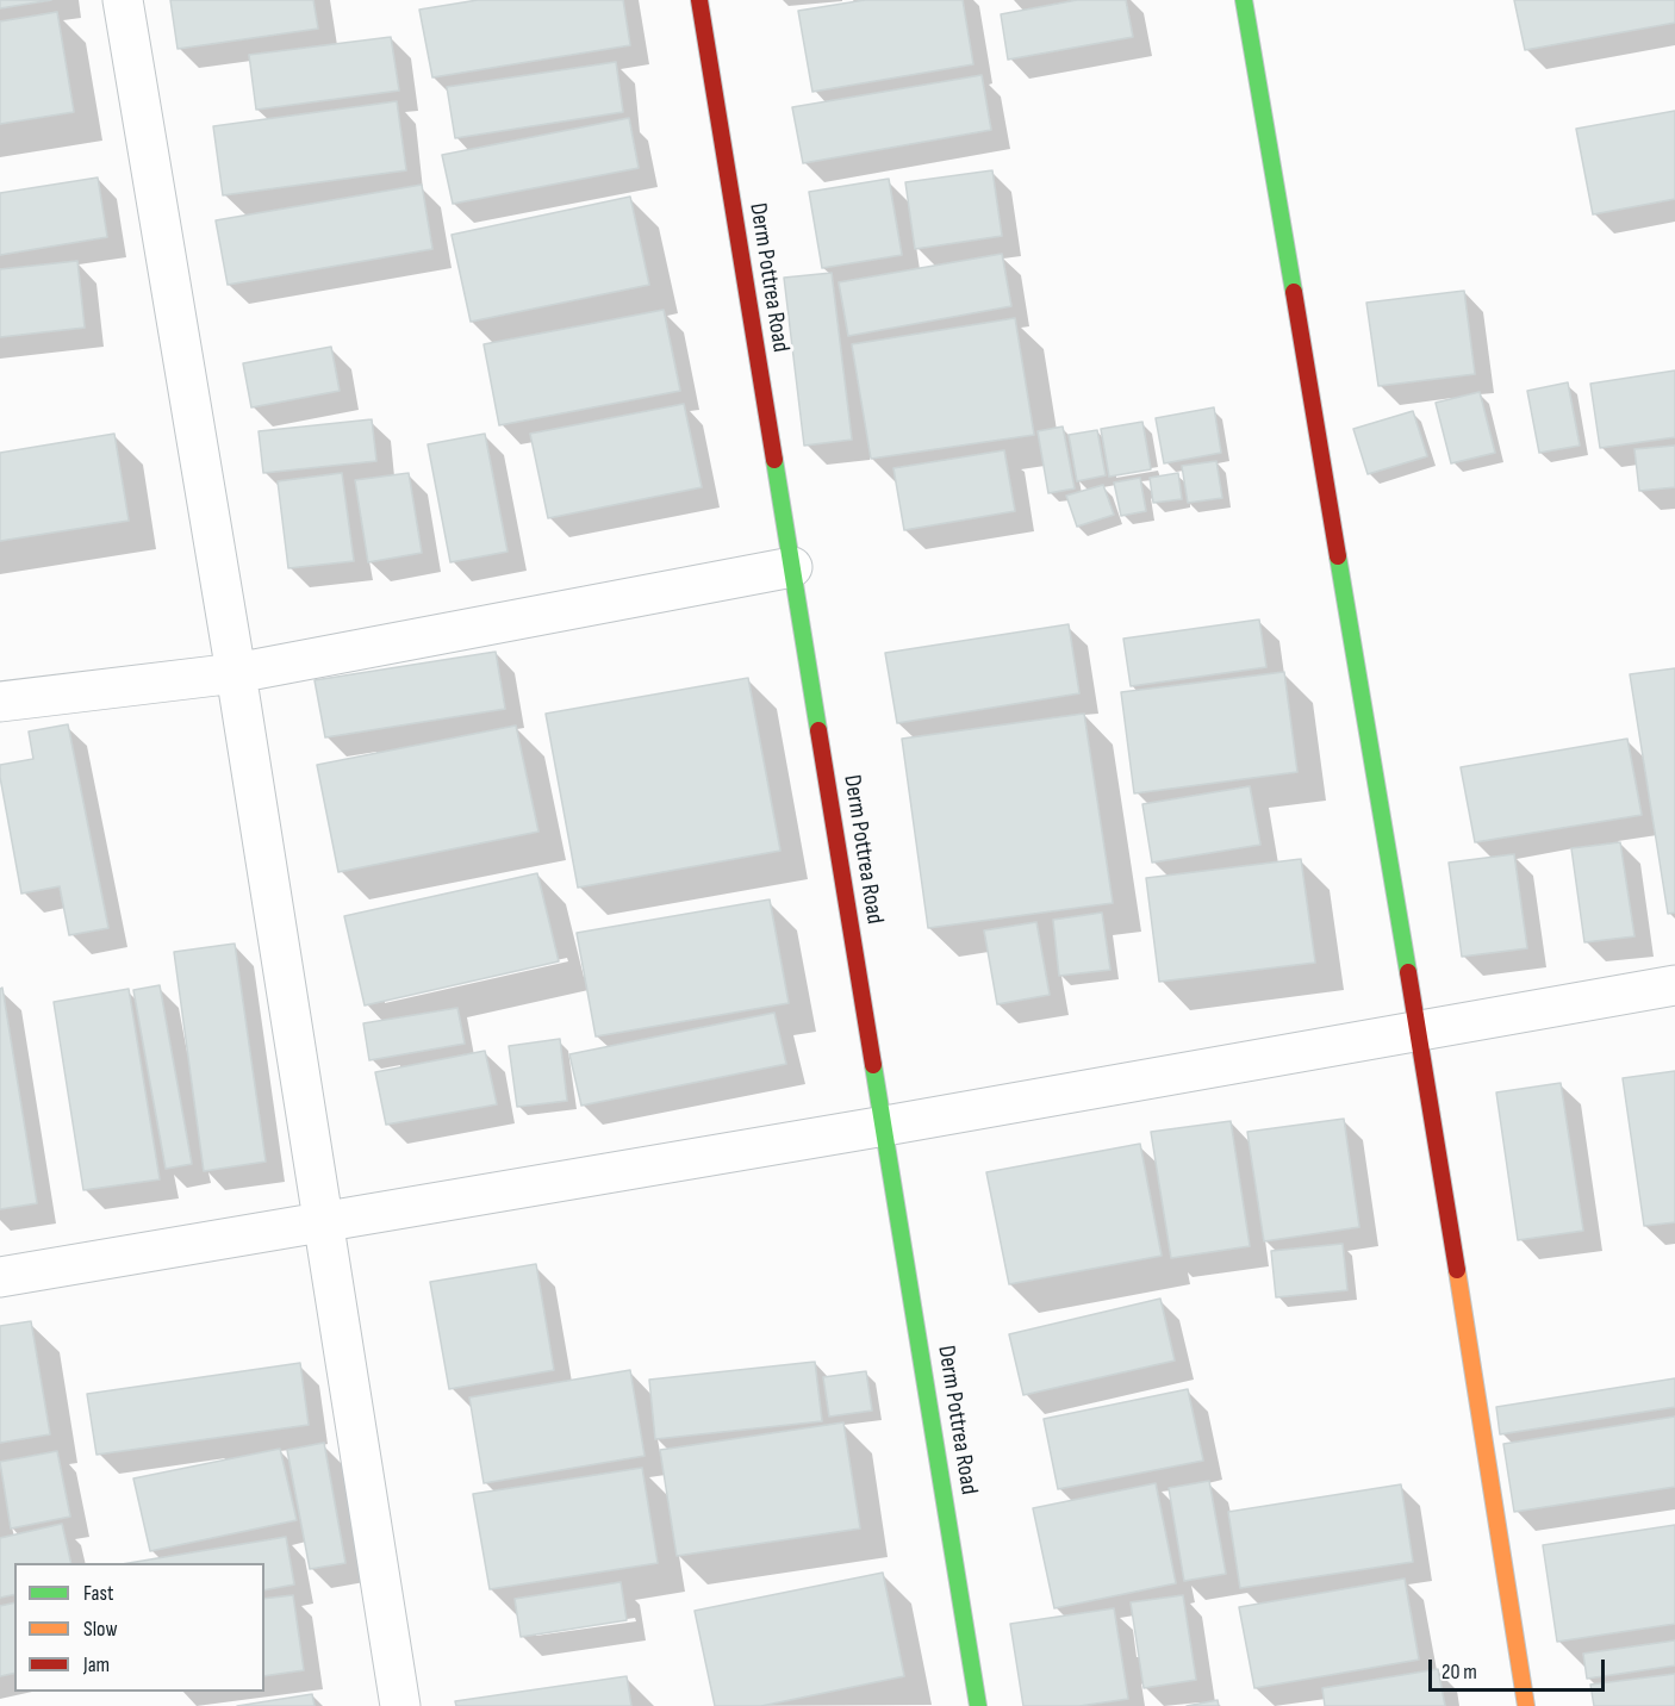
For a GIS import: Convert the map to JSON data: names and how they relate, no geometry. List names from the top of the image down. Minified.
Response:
{"streets":{"street":["Derm Pottrea Road"]},"legend":["Fast","Slow","Jam"],"scale_bar":"20 m"}
